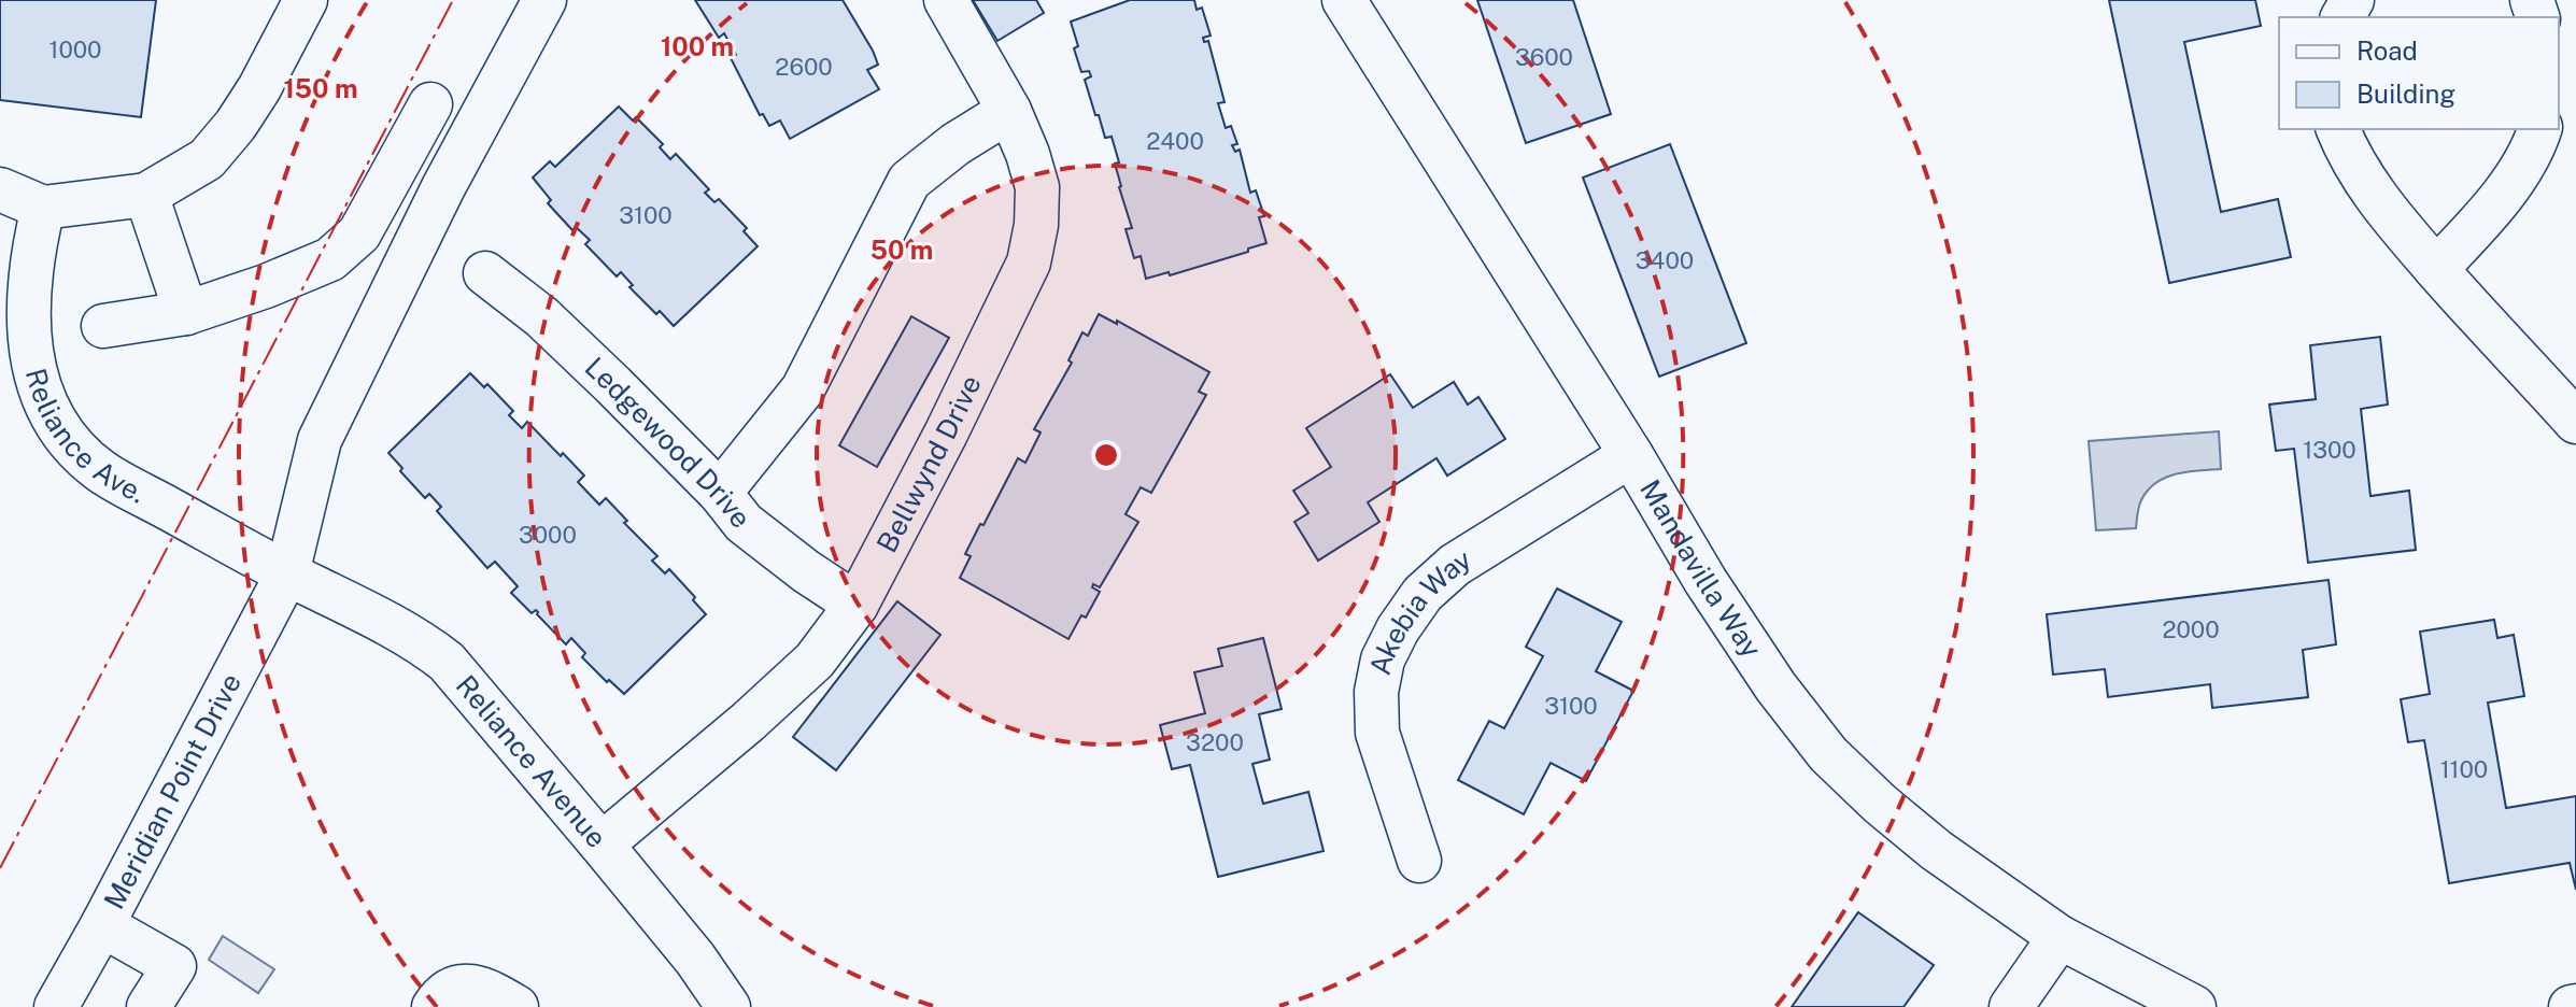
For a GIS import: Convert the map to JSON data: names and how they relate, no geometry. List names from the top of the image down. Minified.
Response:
{"streets":{"street":["Reliance Ave.","Ledgewood Drive","Bellwynd Drive","Mandavilla Way","Akebia Way","Reliance Avenue","Meridian Point Drive"]},"crossings":[["Reliance Ave.","Reliance Avenue"],["Reliance Ave.","Meridian Point Drive"],["Ledgewood Drive","Bellwynd Drive"],["Bellwynd Drive","Reliance Avenue"],["Mandavilla Way","Akebia Way"],["Reliance Avenue","Meridian Point Drive"]],"house_numbers":["1000","3600","2600","2400","3100","3400","1300","3000","2000","3100","3200","1100"],"legend":["Road","Building"],"rings":["100 m","150 m","50 m"]}
